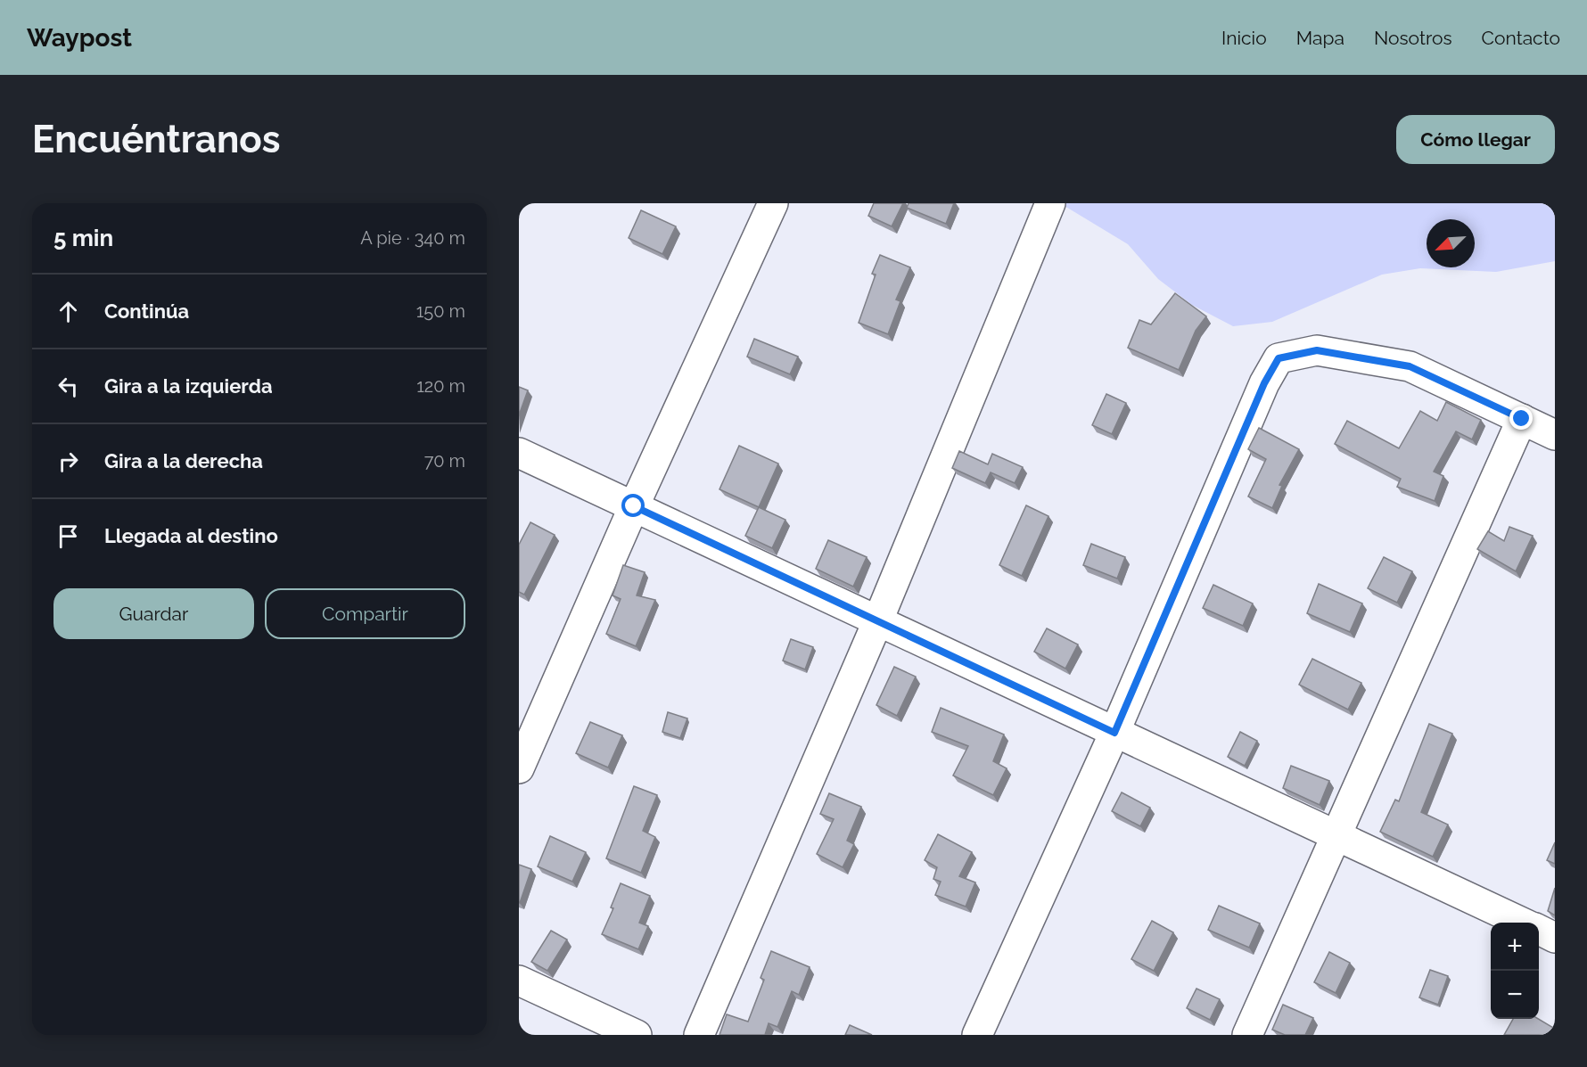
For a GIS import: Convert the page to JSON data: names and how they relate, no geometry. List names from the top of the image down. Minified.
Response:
{"north":"bottom left","page":{"header":"Waypost","nav":["Inicio","Mapa","Nosotros","Contacto"],"buttons":["Cómo llegar",["Guardar","Compartir"]],"title":"Encuéntranos","heading":["5 min","A pie · 340 m"],"list":[["Continúa","150 m"],["Gira a la izquierda","120 m"],["Gira a la derecha","70 m"],"Llegada al destino"],"map_buttons":["+","−"]}}
